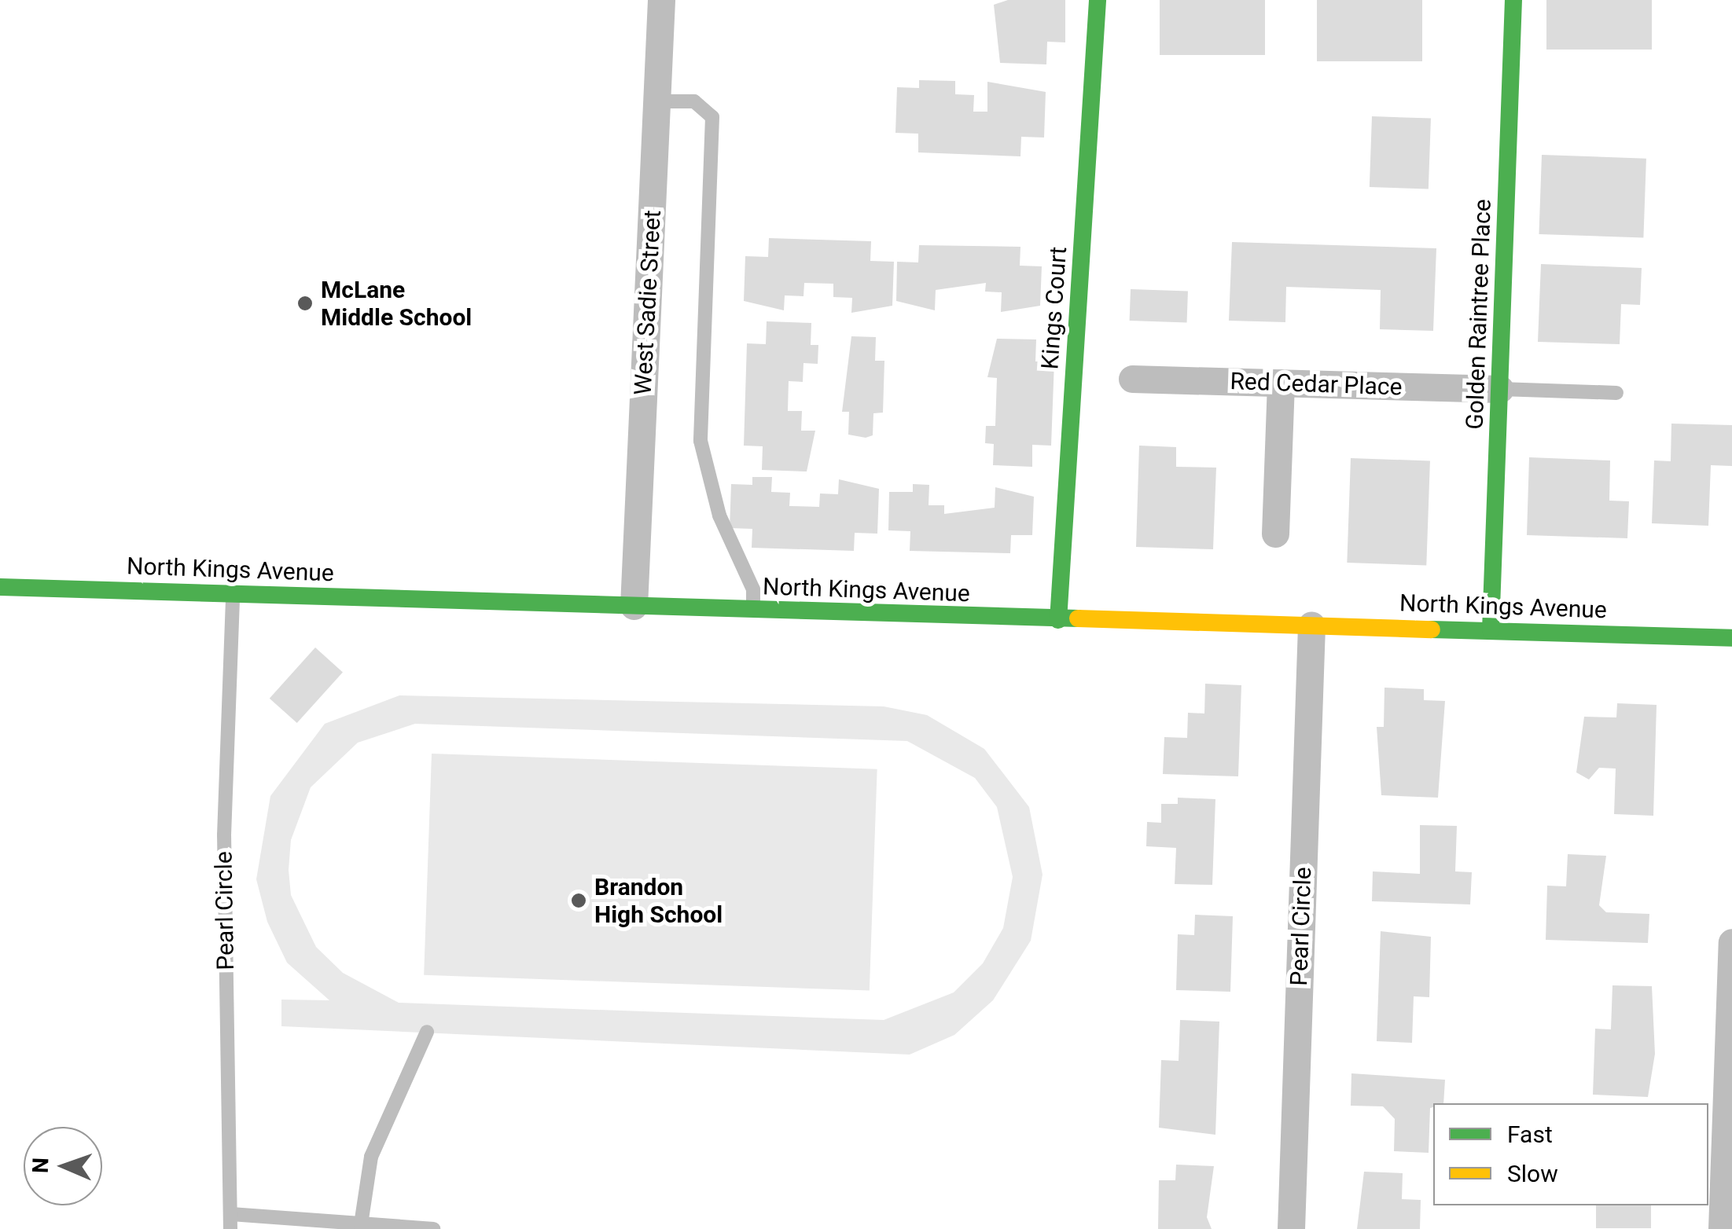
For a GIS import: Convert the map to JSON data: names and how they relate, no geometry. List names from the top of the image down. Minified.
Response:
{"streets":{"street":["West Sadie Street","Kings Court","Golden Raintree Place","Red Cedar Place","North Kings Avenue","Pearl Circle"]},"crossings":[["West Sadie Street","North Kings Avenue"],["Kings Court","North Kings Avenue"],["Golden Raintree Place","Red Cedar Place"],["Golden Raintree Place","North Kings Avenue"],["North Kings Avenue","Pearl Circle"]],"places":["McLane Middle School","Brandon High School"],"legend":["Fast","Slow"],"north":"left"}
